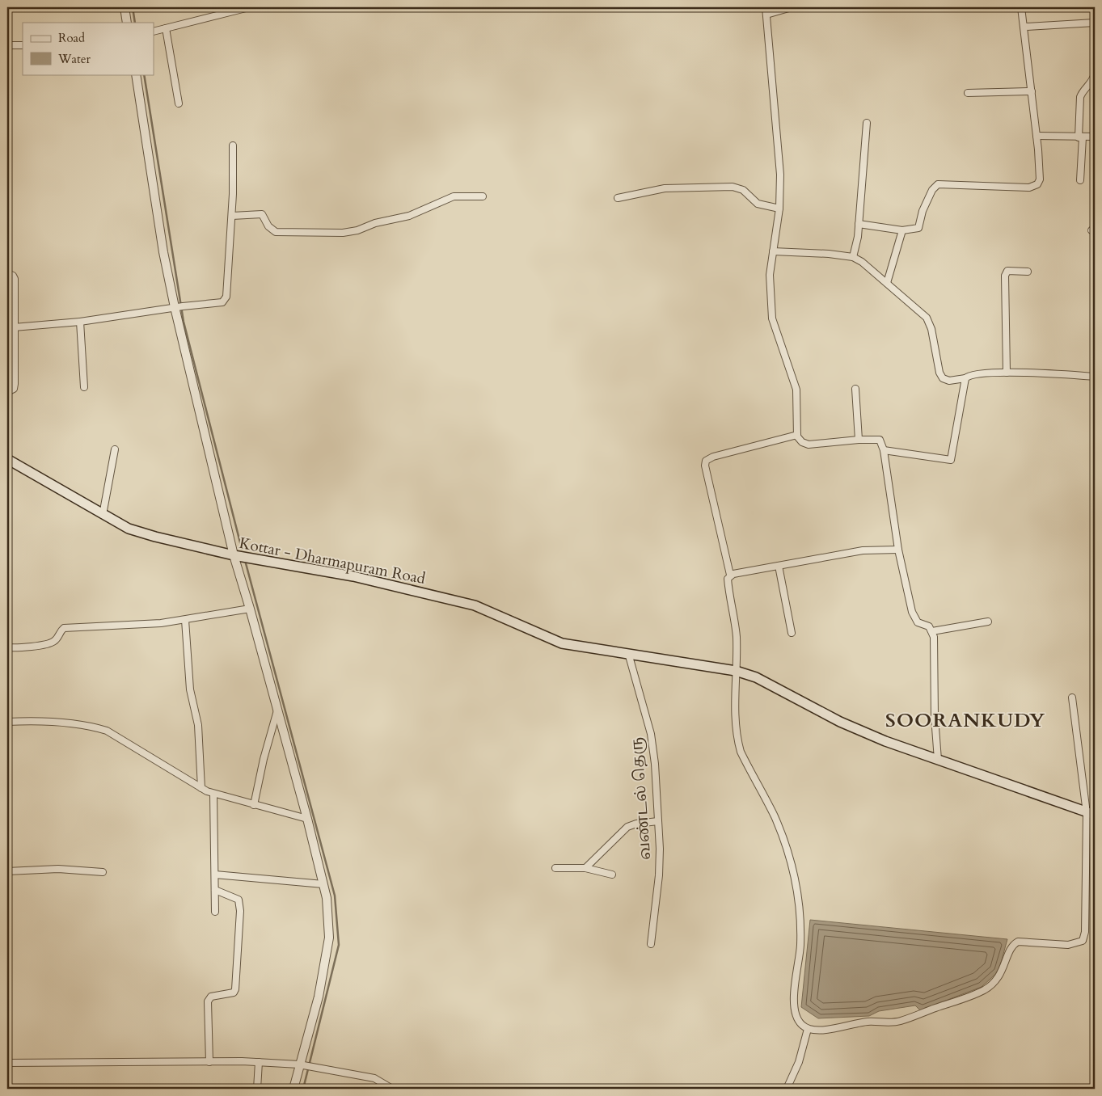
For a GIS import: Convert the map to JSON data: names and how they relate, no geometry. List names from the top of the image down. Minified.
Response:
{"streets":{"main road":["Kottar - Dharmapuram Road"],"street":["வண்டல் தெரு"]},"crossings":[["Kottar - Dharmapuram Road","வண்டல் தெரு"]],"districts":["SOORANKUDY"],"legend":["Road","Water"]}
